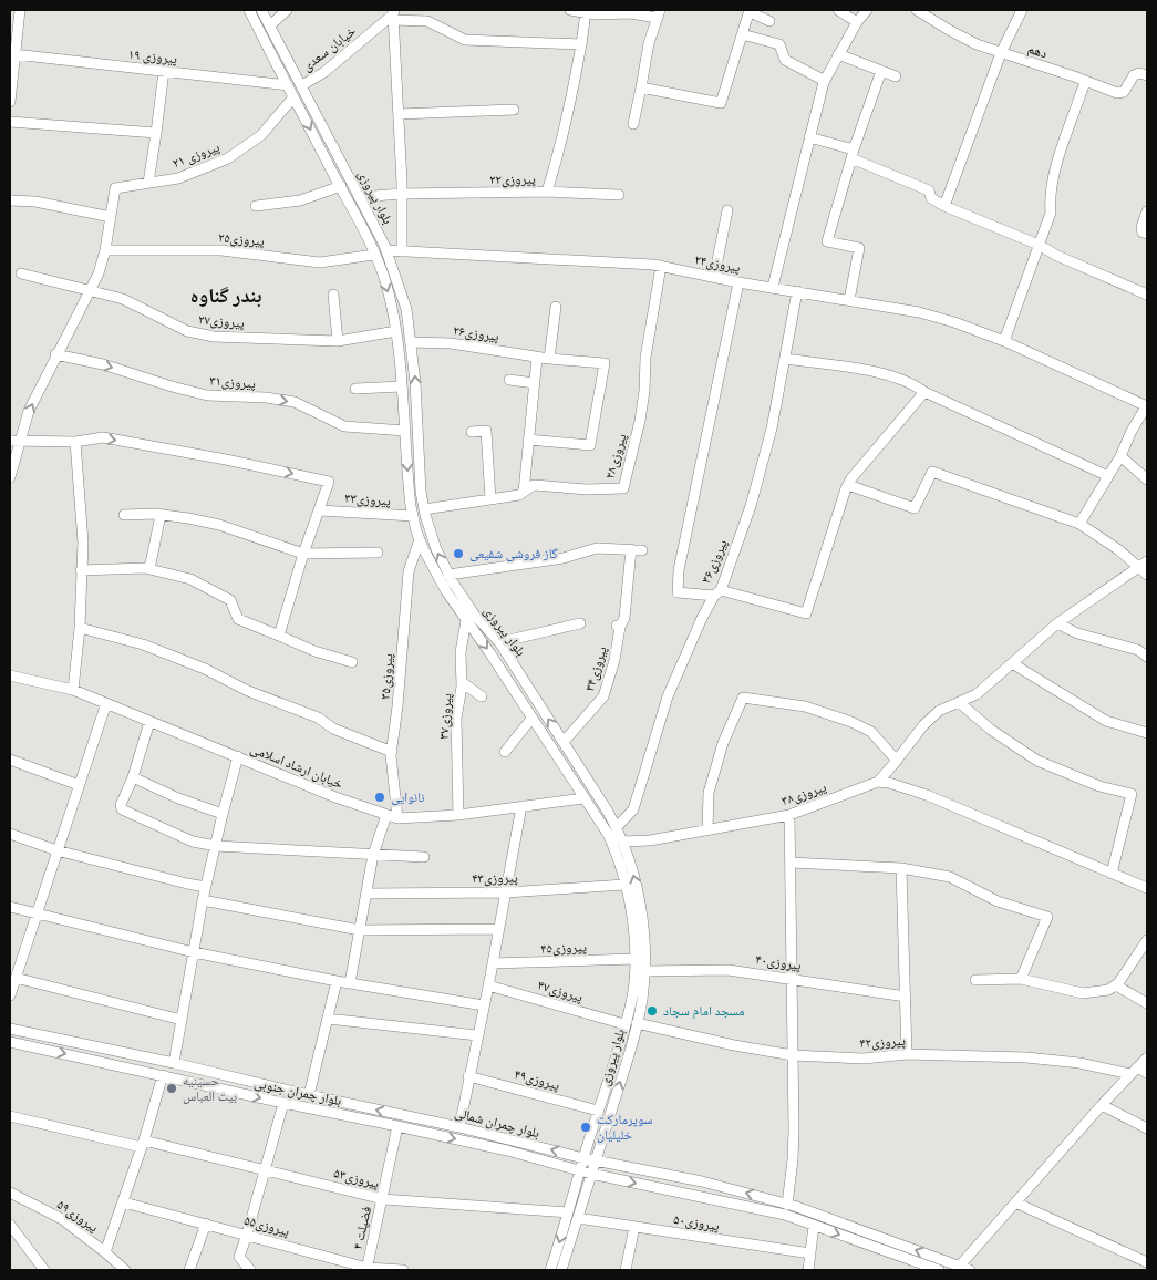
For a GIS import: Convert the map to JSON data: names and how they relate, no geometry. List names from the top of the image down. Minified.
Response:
{"streets":{"street":["خیابان سعدی","دهم","پیروزی ۱۹","پیروزی ۲۱","پیروزی۲۲","بلوار پیروزی","پیروزی۲۵","پیروزی۲۴","پیروزی۲۷","پیروزی۲۶","پیروزی۳۱","پیروزی۲۸","پیروزی۳۳","پیروزی۳۶","پیروزی۳۴","پیروزی۳۵","پیروزی۳۷","خیابان ارشاد اسلامی","پیروزی۳۸","پیروزی۴۳","پیروزی۴۵","پیروزی۴۰","پیروزی۴۷","پیروزی۴۲","پیروزی۴۹","بلوار چمران جنوبی","بلوار چمران شمالی","پیروزی۵۳","پیروزی۵۹","پیروزی۵۰","پیروزی۵۵","فضیلت ۴"]},"crossings":[["خیابان سعدی","بلوار پیروزی"],["پیروزی ۱۹","بلوار پیروزی"],["پیروزی ۲۱","بلوار پیروزی"],["پیروزی۲۲","بلوار پیروزی"],["بلوار پیروزی","پیروزی۲۵"],["بلوار پیروزی","پیروزی۲۴"],["بلوار پیروزی","پیروزی۲۷"],["بلوار پیروزی","پیروزی۲۶"],["بلوار پیروزی","پیروزی۳۱"],["بلوار پیروزی","پیروزی۲۸"],["بلوار پیروزی","پیروزی۳۳"],["بلوار پیروزی","پیروزی۳۶"],["بلوار پیروزی","پیروزی۳۴"],["بلوار پیروزی","پیروزی۳۵"],["بلوار پیروزی","پیروزی۳۷"],["بلوار پیروزی","خیابان ارشاد اسلامی"],["بلوار پیروزی","پیروزی۳۸"],["بلوار پیروزی","پیروزی۴۳"],["بلوار پیروزی","پیروزی۴۵"],["بلوار پیروزی","پیروزی۴۰"],["بلوار پیروزی","پیروزی۴۷"],["بلوار پیروزی","پیروزی۴۲"],["بلوار پیروزی","پیروزی۴۹"],["بلوار پیروزی","بلوار چمران جنوبی"],["بلوار پیروزی","بلوار چمران شمالی"],["بلوار پیروزی","پیروزی۵۳"],["بلوار پیروزی","پیروزی۵۰"],["پیروزی۲۴","پیروزی۲۸"],["پیروزی۲۴","پیروزی۳۶"],["پیروزی۳۵","خیابان ارشاد اسلامی"],["پیروزی۳۷","خیابان ارشاد اسلامی"],["بلوار چمران جنوبی","فضیلت ۴"],["پیروزی۵۳","فضیلت ۴"],["پیروزی۵۵","فضیلت ۴"]],"one_way":["پیروزی۳۱"],"districts":["بندر گناوه"],"places":["گاز فروشی شفیعی","نانوایی","مسجد امام سجاد","حسینیه بیت العباس","سوپرمارکت خلیلیان"]}
